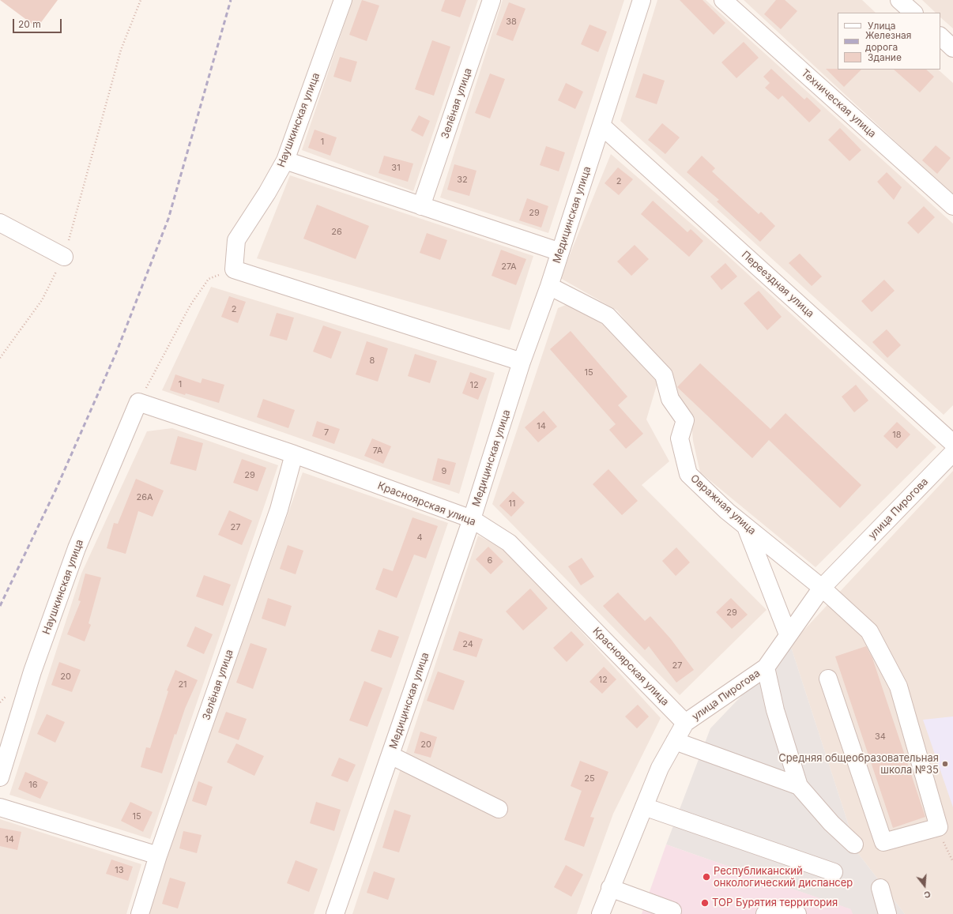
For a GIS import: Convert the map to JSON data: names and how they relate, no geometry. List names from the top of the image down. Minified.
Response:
{"streets":{"street":["Зелёная улица","Техническая улица","Наушкинская улица","Медицинская улица","Переездная улица","Красноярская улица","Овражная улица","улица Пирогова"]},"crossings":[["Зелёная улица","Красноярская улица"],["Наушкинская улица","Красноярская улица"],["Медицинская улица","Переездная улица"],["Медицинская улица","Красноярская улица"],["Медицинская улица","Овражная улица"],["Красноярская улица","улица Пирогова"],["Овражная улица","улица Пирогова"]],"places":["Средняя общеобразовательная школа №35","Республиканский онкологический диспансер","ТОР Бурятия территория"],"house_numbers":["38","1","31","32","2","29","26","27А","2","8","15","1","12","14","7","18","7А","9","29","26А","11","27","4","6","29","24","27","20","12","21","34","20","25","16","15","14","13"],"legend":["Улица","Железная дорога","Здание"],"scale_bar":"20 m","north":"bottom"}
